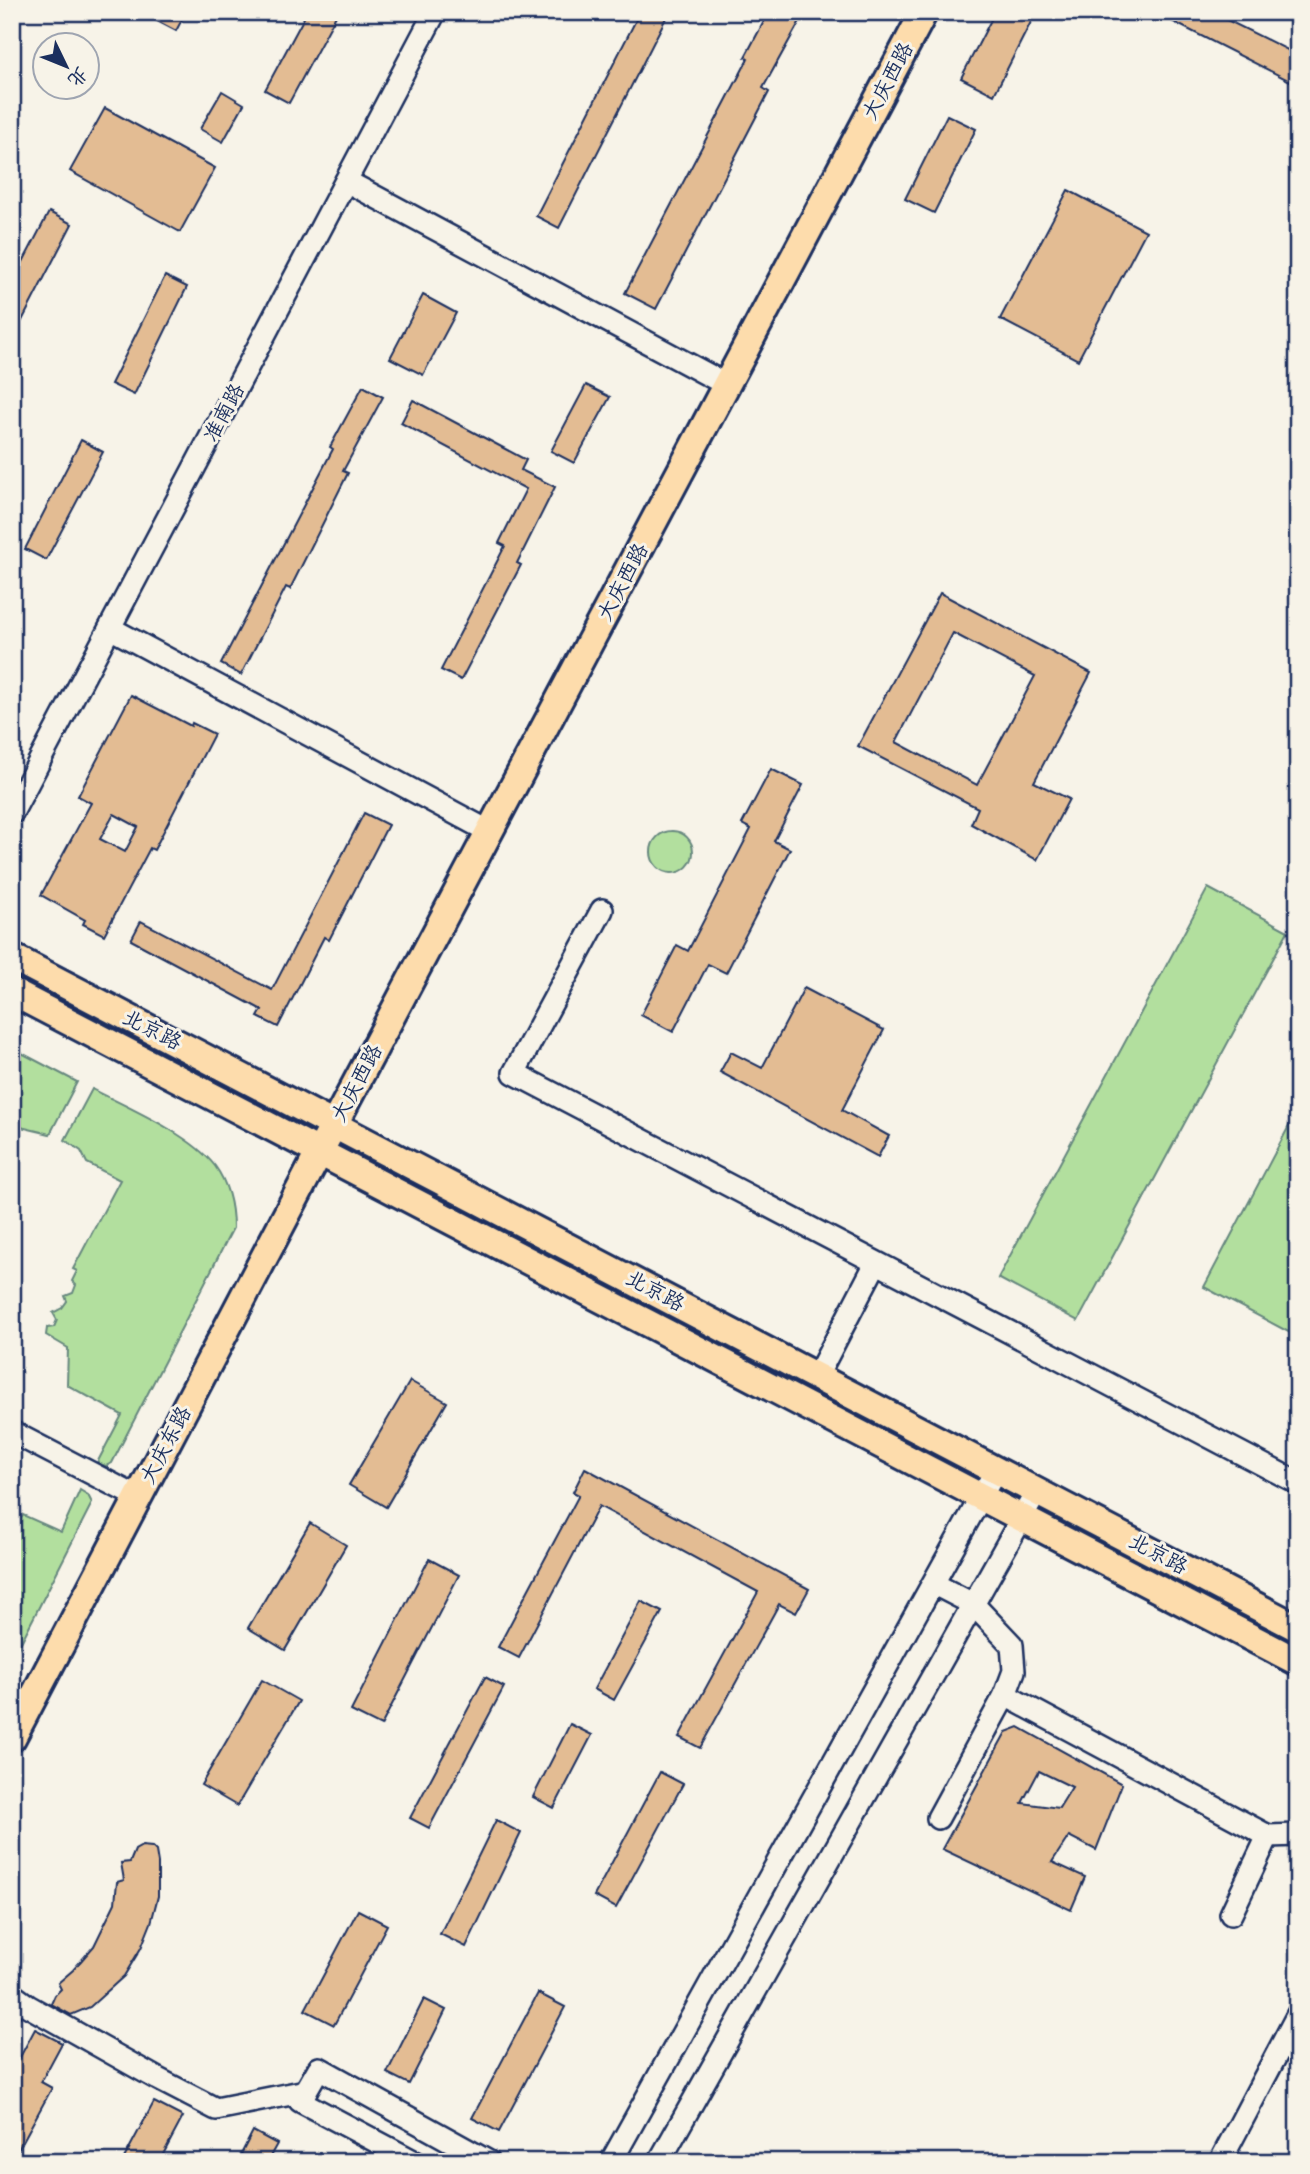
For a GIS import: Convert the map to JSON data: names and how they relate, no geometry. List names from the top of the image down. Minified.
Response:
{"streets":{"main road":["大庆西路","北京路","大庆东路"],"street":["准南路"]},"crossings":[["大庆西路","北京路"],["大庆西路","大庆东路"],["北京路","大庆东路"]],"north":"bottom right"}
